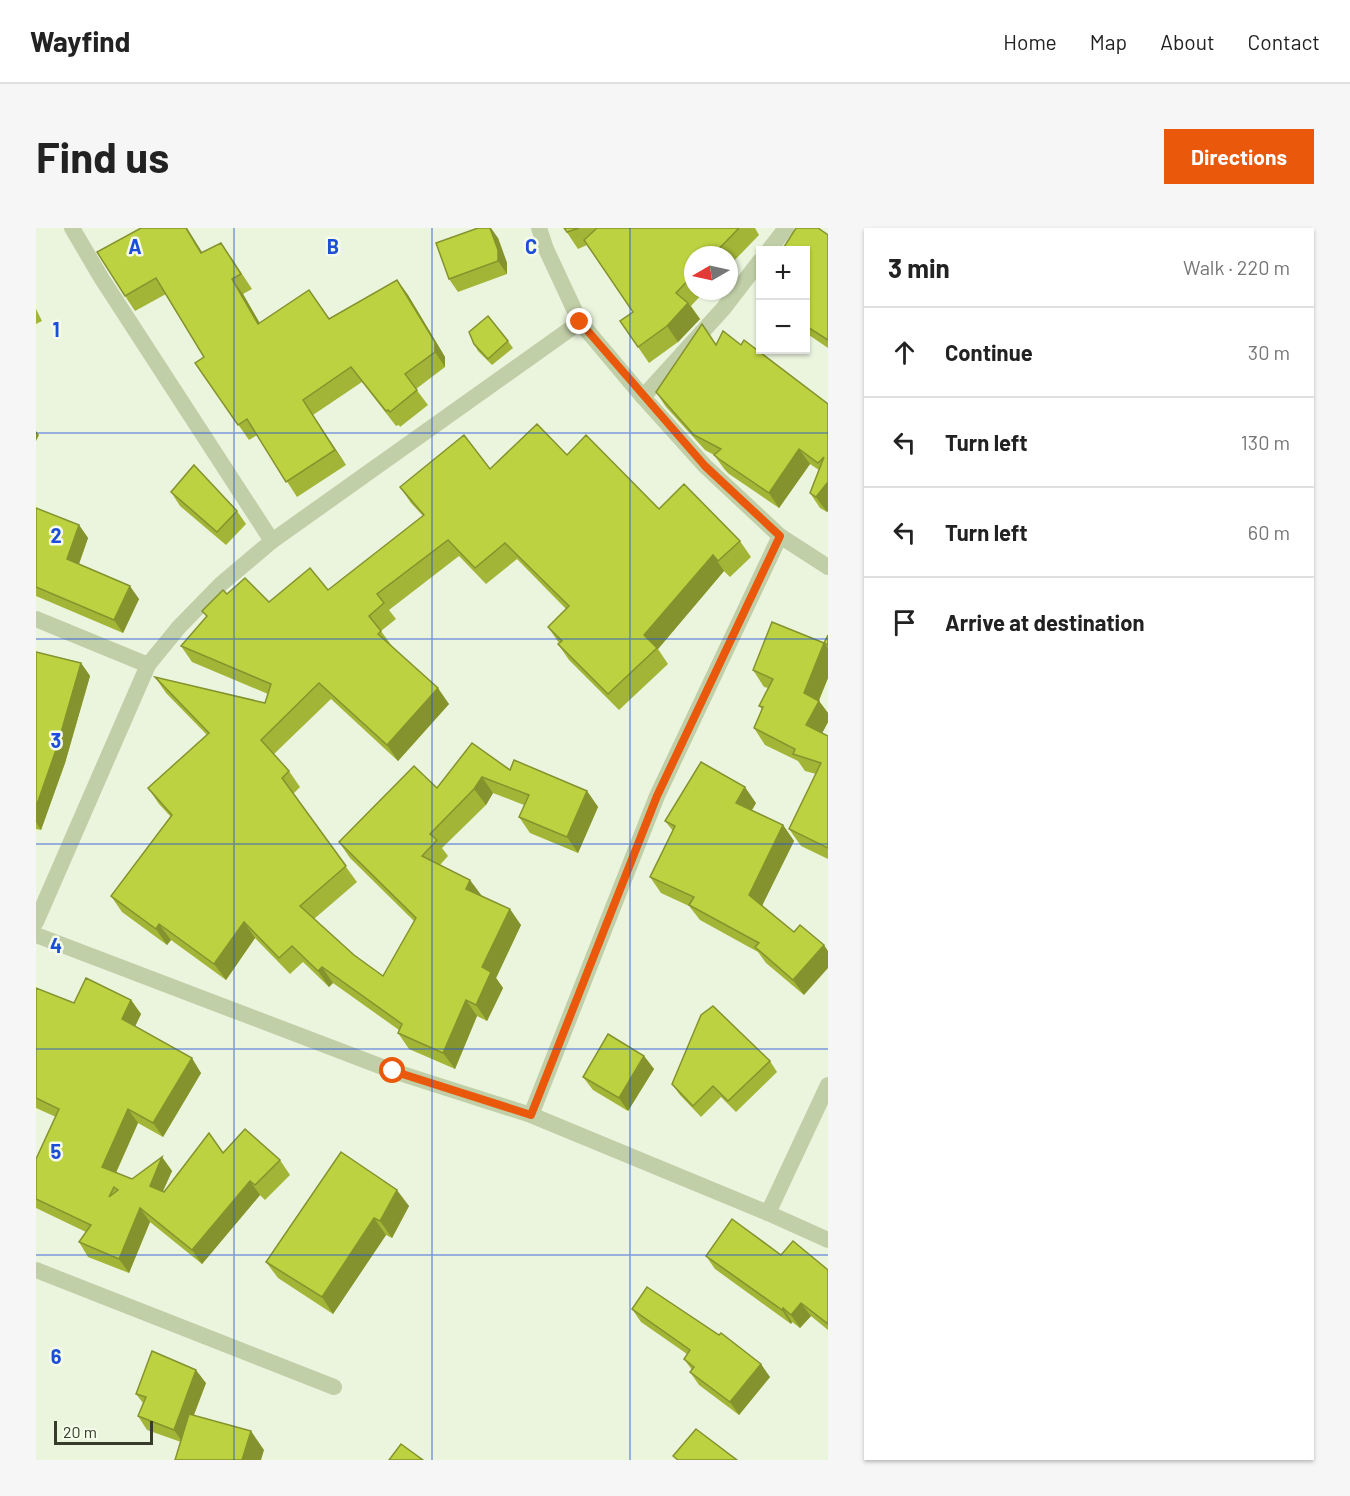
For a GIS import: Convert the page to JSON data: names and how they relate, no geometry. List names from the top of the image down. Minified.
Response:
{"scale_bar":"20 m","north":"left","page":{"header":"Wayfind","nav":["Home","Map","About","Contact"],"buttons":"Directions","title":"Find us","heading":["3 min","Walk · 220 m"],"map_buttons":["+","−"],"list":[["Continue","30 m"],["Turn left","130 m"],["Turn left","60 m"],"Arrive at destination"],"scale":"20 m"},"grid":{"columns":["A","B","C"],"rows":["1","2","3","4","5","6"]}}
